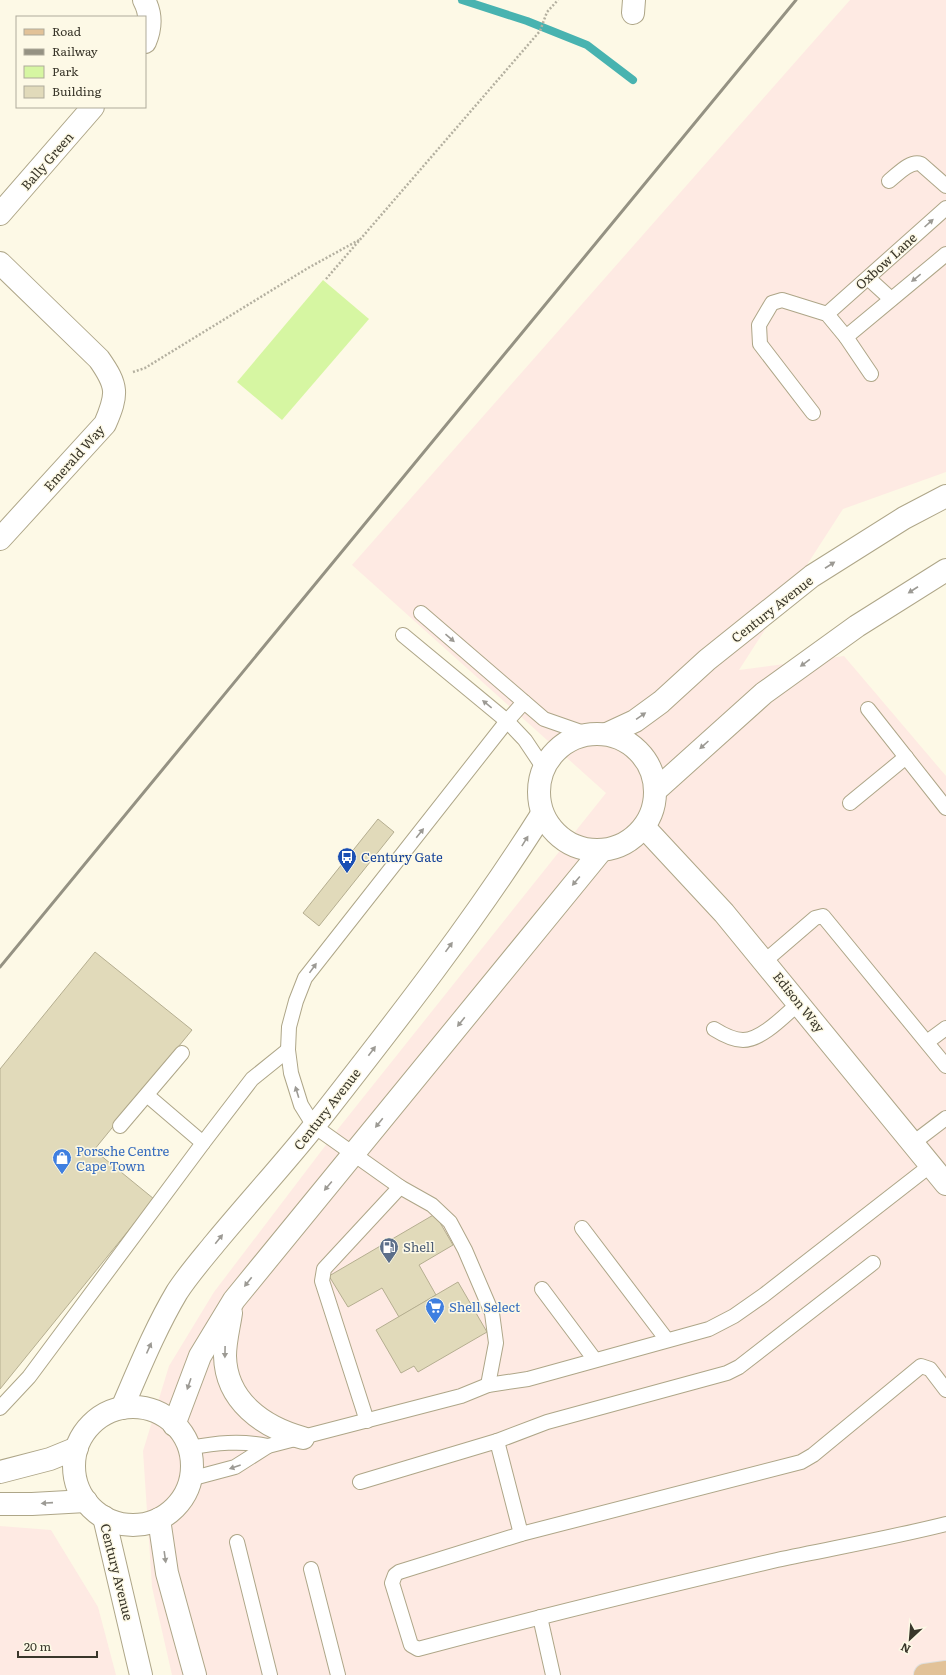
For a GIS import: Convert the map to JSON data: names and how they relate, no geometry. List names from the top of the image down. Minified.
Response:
{"streets":{"street":["Bally Green","Emerald Way","Century Avenue","Edison Way"],"lane":["Oxbow Lane"]},"crossings":[["Century Avenue","Edison Way"]],"places":{"bus stop":["Century Gate"],"shop":["Porsche Centre Cape Town"],"fuel station":["Shell"],"supermarket":["Shell Select"]},"legend":["Road","Railway","Park","Building"],"scale_bar":"20 m","north":"bottom left"}
